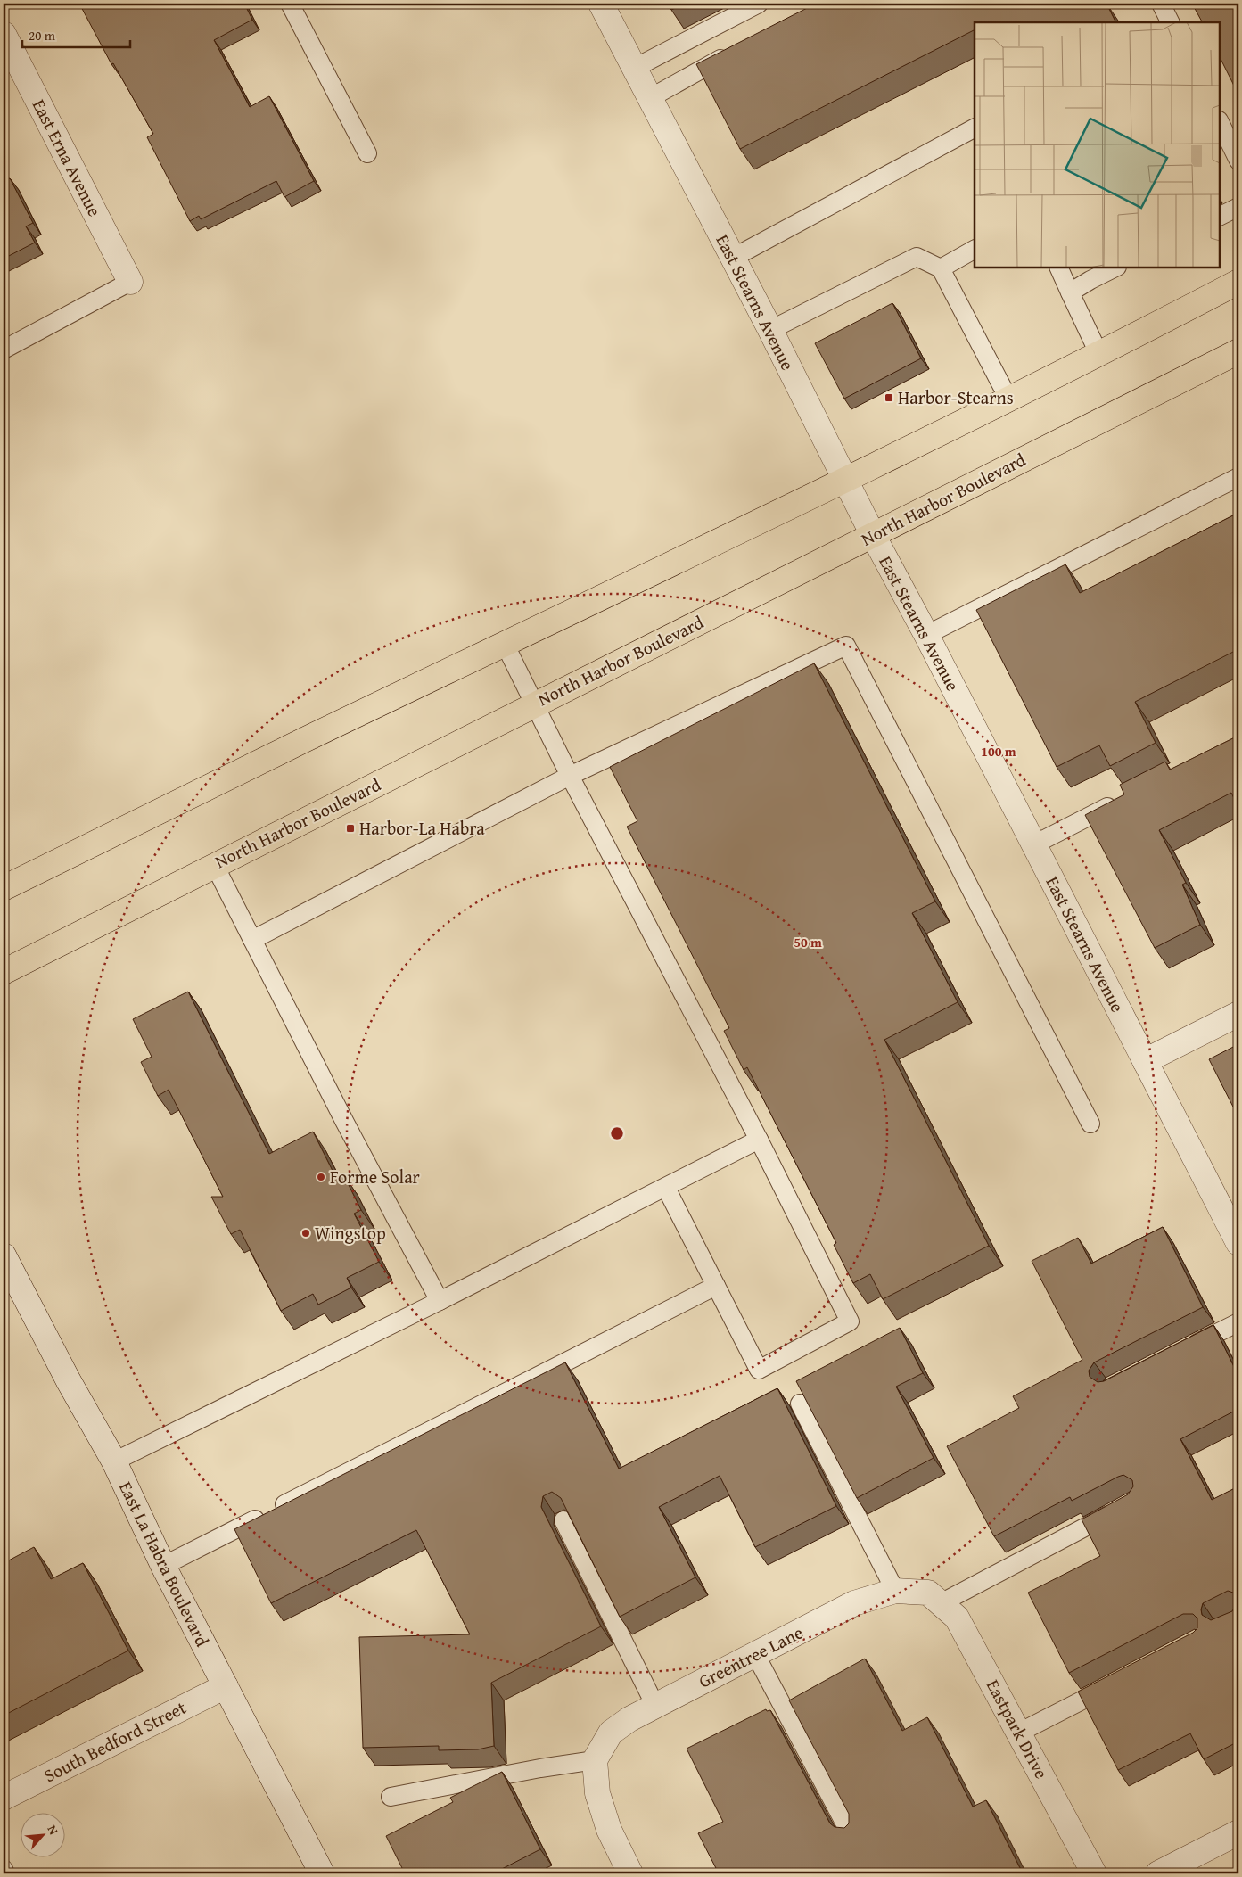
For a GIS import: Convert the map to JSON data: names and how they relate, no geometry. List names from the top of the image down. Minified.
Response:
{"streets":{"main road":["North Harbor Boulevard"],"street":["East Erna Avenue","East Stearns Avenue","East La Habra Boulevard","Greentree Lane","Eastpark Drive","South Bedford Street"]},"crossings":[["East Stearns Avenue","North Harbor Boulevard"],["East La Habra Boulevard","South Bedford Street"],["Greentree Lane","Eastpark Drive"]],"places":{"transit":["Harbor-Stearns","Harbor-La Habra"],"other":["Forme Solar","Wingstop"]},"scale_bar":"20 m","north":"top right","rings":["100 m","50 m"]}
